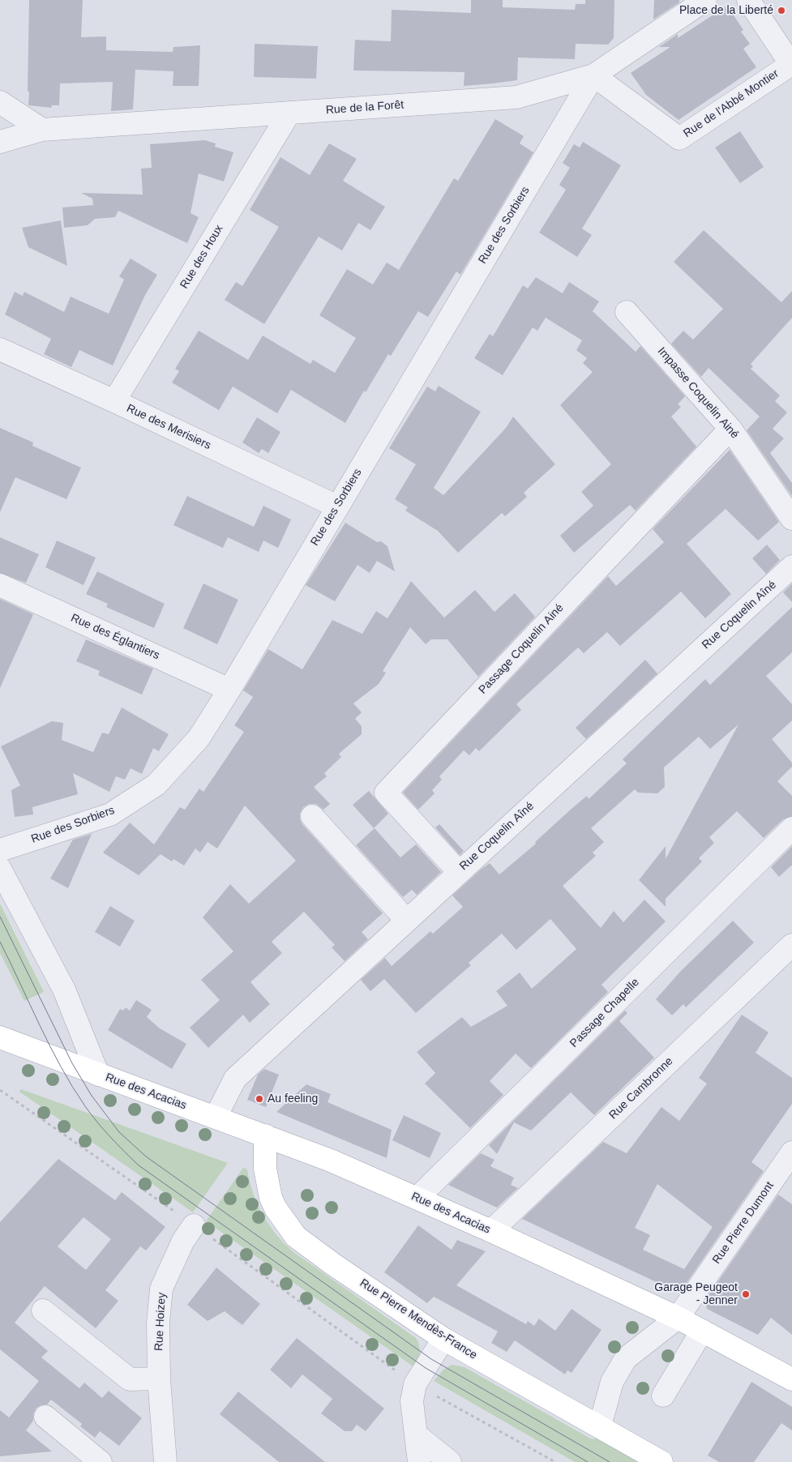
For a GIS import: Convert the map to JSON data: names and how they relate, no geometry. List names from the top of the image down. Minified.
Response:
{"streets":{"main road":["Rue des Acacias","Rue Pierre Mendès-France"],"street":["Rue de l'Abbé Montier","Rue de la Forêt","Rue des Sorbiers","Rue des Houx","Impasse Coquelin Ainé","Rue des Merisiers","Rue Coquelin Aîné","Rue des Églantiers","Passage Coquelin Ainé","Passage Chapelle","Rue Cambronne","Rue Pierre Dumont","Rue Hoizey"]},"crossings":[["Rue de l'Abbé Montier","Rue de la Forêt"],["Rue de l'Abbé Montier","Rue des Sorbiers"],["Rue de la Forêt","Rue des Sorbiers"],["Rue de la Forêt","Rue des Houx"],["Rue des Sorbiers","Rue des Merisiers"],["Rue des Sorbiers","Rue des Églantiers"],["Rue des Houx","Rue des Merisiers"],["Impasse Coquelin Ainé","Passage Coquelin Ainé"],["Rue Coquelin Aîné","Passage Coquelin Ainé"],["Rue Coquelin Aîné","Rue des Acacias"],["Passage Chapelle","Rue des Acacias"],["Rue Cambronne","Rue des Acacias"],["Rue des Acacias","Rue Pierre Dumont"],["Rue des Acacias","Rue Pierre Mendès-France"],["Rue Pierre Dumont","Rue Pierre Mendès-France"]],"places":["Place de la Liberté","Au feeling","Garage Peugeot - Jenner"]}
